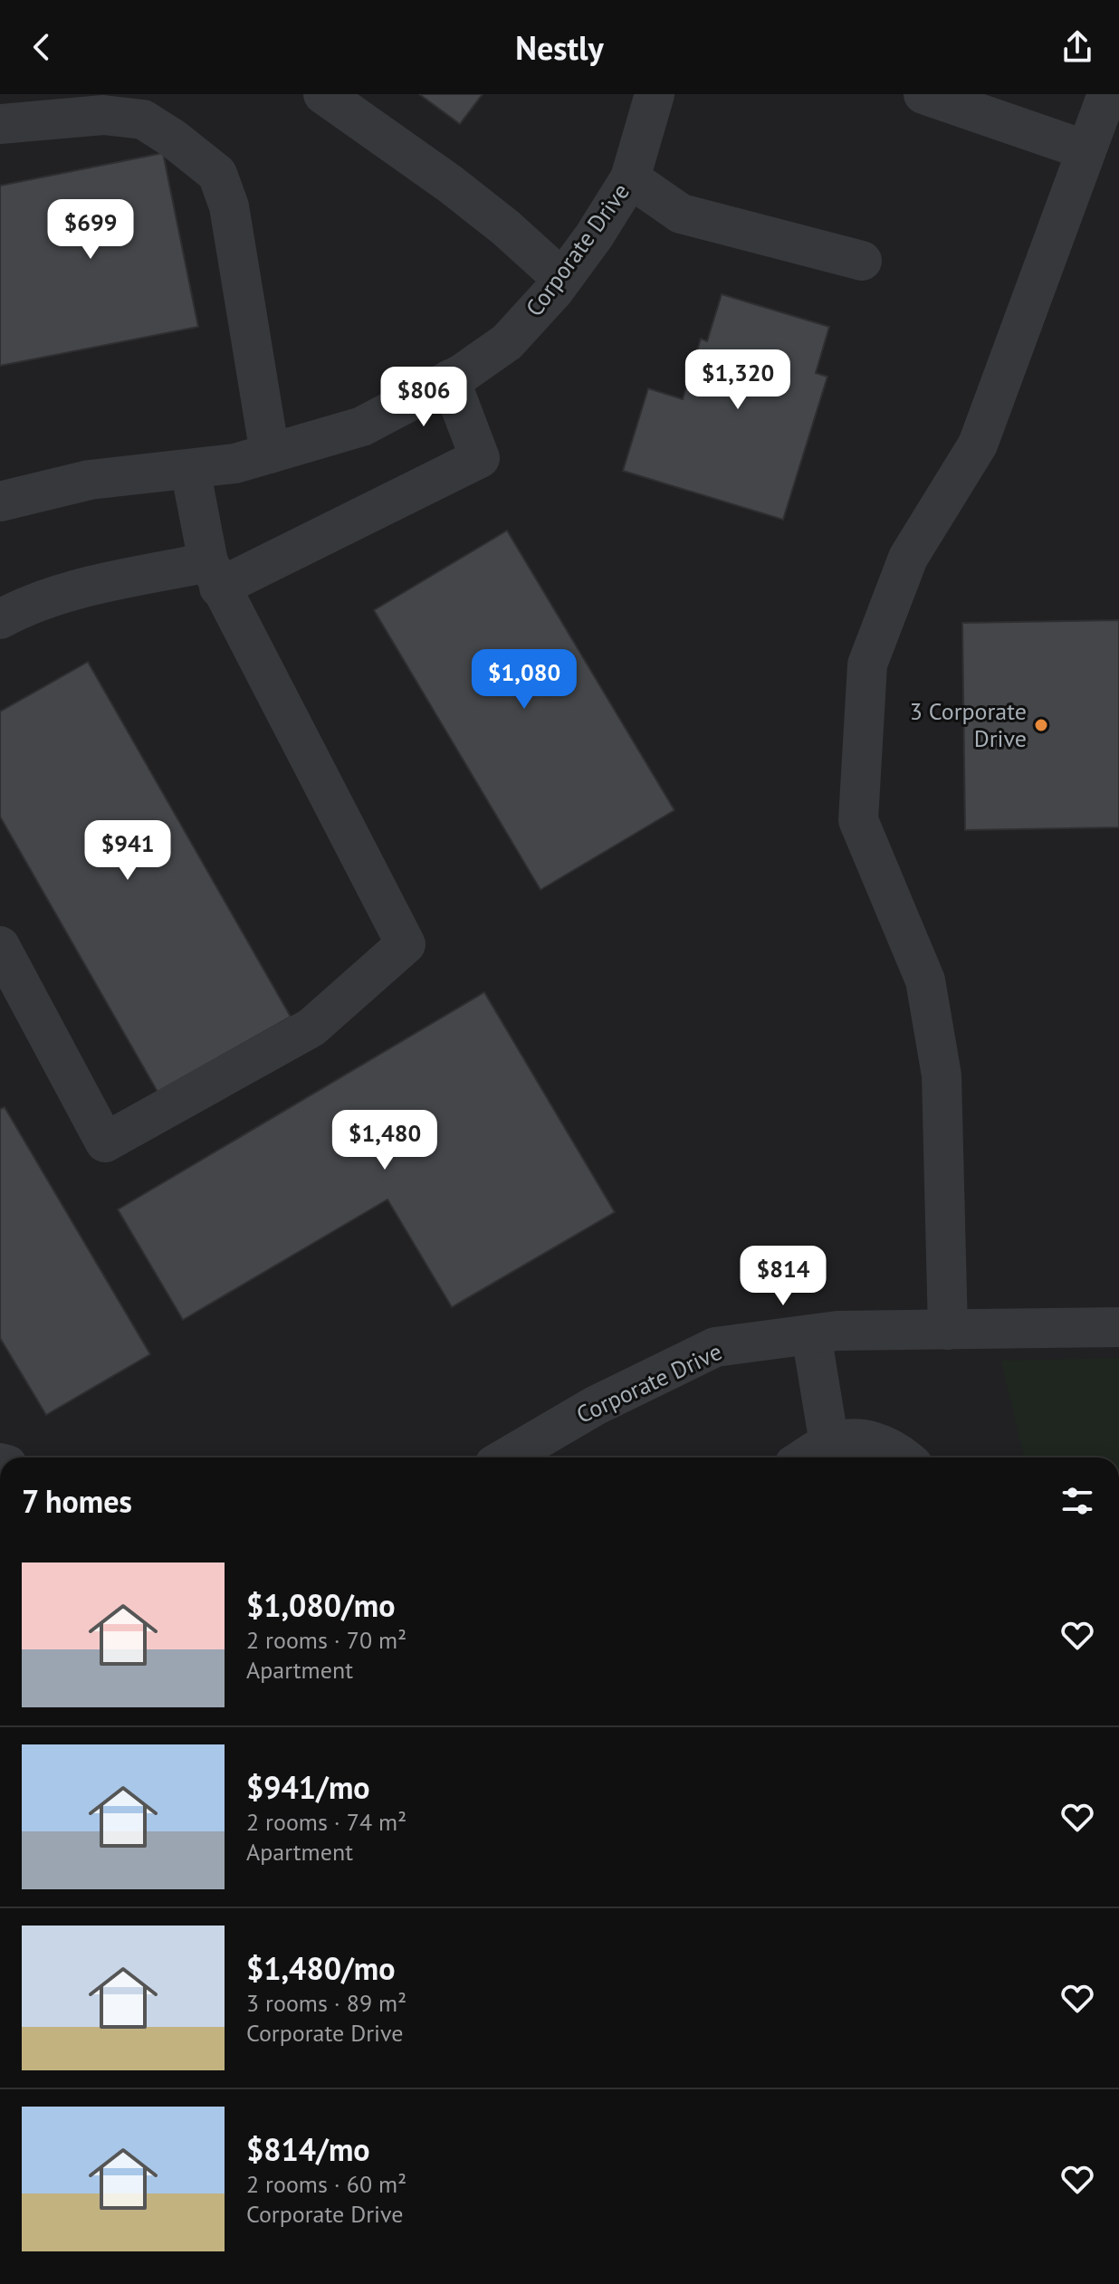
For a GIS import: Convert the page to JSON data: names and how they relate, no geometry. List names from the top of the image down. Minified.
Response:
{"streets":{"street":["Corporate Drive"]},"places":["3 Corporate Drive"],"page":{"header":"Nestly","price":["$699","$1,320","$806","$1,080","$941","$1,480","$814"],"heading":"7 homes","list":[{"name":"$1,080/mo","note":"2 rooms · 70 m² · Apartment"},{"name":"$941/mo","note":"2 rooms · 74 m² · Apartment"},{"name":"$1,480/mo","note":"3 rooms · 89 m² · Corporate Drive"},{"name":"$814/mo","note":"2 rooms · 60 m² · Corporate Drive"}]}}
